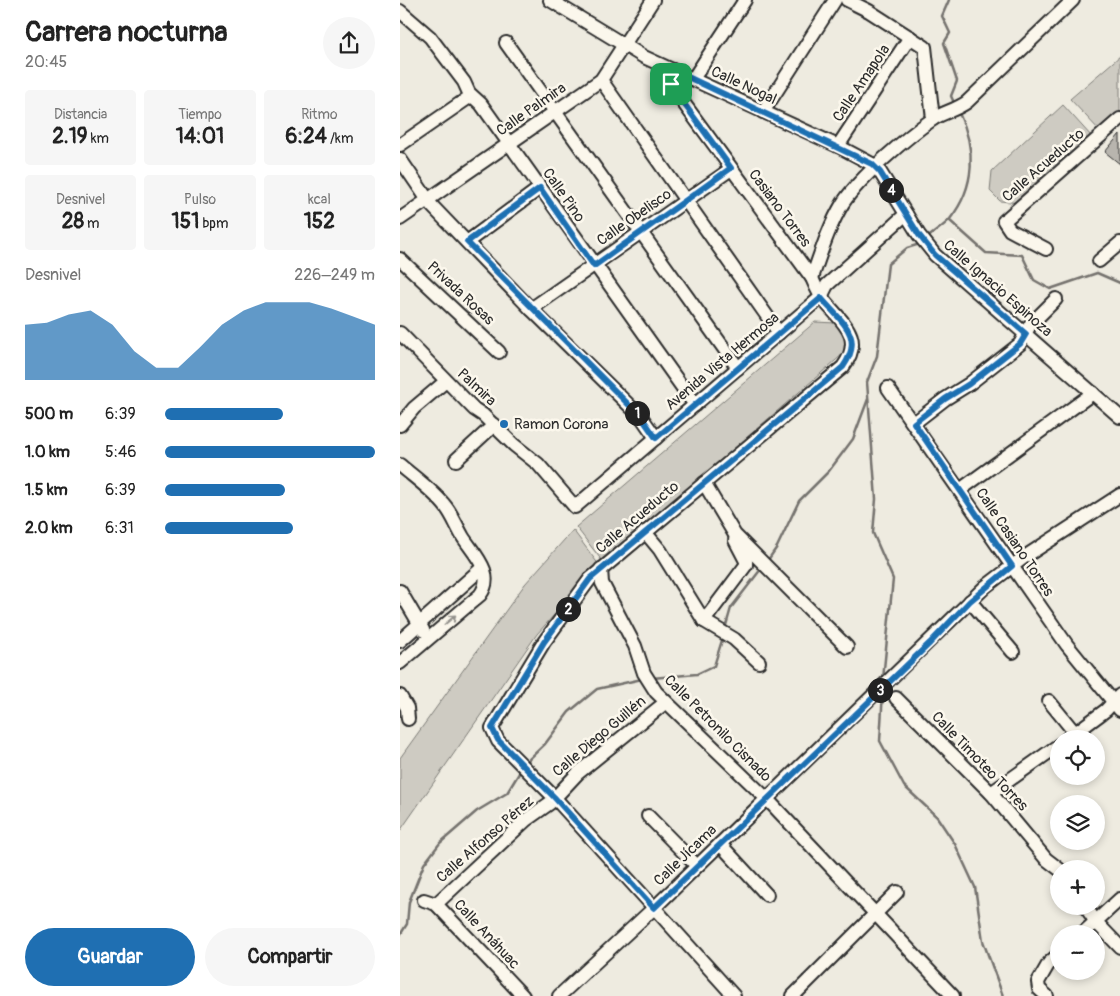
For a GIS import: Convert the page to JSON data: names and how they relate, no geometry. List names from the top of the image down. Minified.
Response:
{"streets":{"street":["Calle Amapola","Calle Nogal","Calle Palmira","Calle Acueducto","Calle Pino","Casiano Torres","Calle Obelisco","Calle Ignacio Espinoza","Privada Rosas","Avenida Vista Hermosa","Palmira","Calle Casiano Torres","Calle Petronilo Cisnado","Calle Diego Guillén","Calle Timoteo Torres","Calle Alfonso Pérez","Calle Jícama","Calle Anáhuac"]},"crossings":[["Calle Amapola","Calle Nogal"],["Calle Nogal","Calle Palmira"],["Calle Nogal","Casiano Torres"],["Calle Nogal","Calle Ignacio Espinoza"],["Calle Palmira","Calle Pino"],["Calle Acueducto","Casiano Torres"],["Calle Acueducto","Calle Petronilo Cisnado"],["Calle Acueducto","Calle Diego Guillén"],["Calle Acueducto","Calle Alfonso Pérez"],["Calle Pino","Calle Obelisco"],["Calle Pino","Avenida Vista Hermosa"],["Casiano Torres","Calle Obelisco"],["Casiano Torres","Avenida Vista Hermosa"],["Calle Ignacio Espinoza","Avenida Vista Hermosa"],["Avenida Vista Hermosa","Palmira"],["Calle Casiano Torres","Calle Jícama"],["Calle Petronilo Cisnado","Calle Diego Guillén"],["Calle Petronilo Cisnado","Calle Jícama"],["Calle Diego Guillén","Calle Alfonso Pérez"],["Calle Alfonso Pérez","Calle Anáhuac"]],"places":["Ramon Corona"],"page":{"heading":["Carrera nocturna","20:45"],"stats":[["Distancia","2.19 km"],["Tiempo","14:01"],["Ritmo","6:24 /km"],["Desnivel","28 m"],["Pulso","151 bpm"],["kcal","152"]],"pins":["4","1","2","3"],"chart":["Desnivel","226–249 m"],"list":[{"name":"500 m","note":"6:39"},{"name":"1.0 km","note":"5:46"},{"name":"1.5 km","note":"6:39"},{"name":"2.0 km","note":"6:31"}],"map_buttons":["+","−"],"buttons":["Guardar","Compartir"]}}
